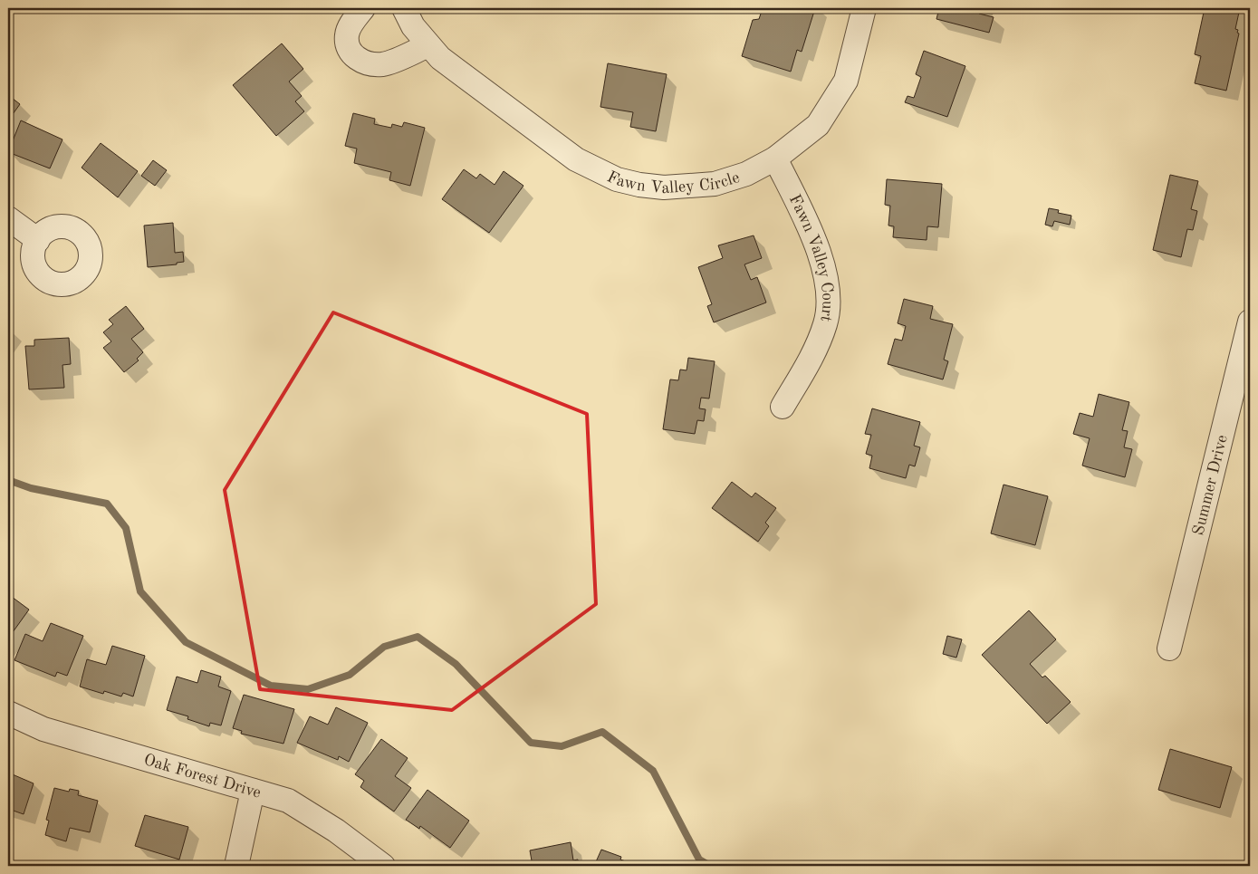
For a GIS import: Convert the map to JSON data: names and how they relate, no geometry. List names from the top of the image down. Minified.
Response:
{"streets":{"street":["Fawn Valley Circle","Fawn Valley Court","Summer Drive","Oak Forest Drive"]},"crossings":[["Fawn Valley Circle","Fawn Valley Court"]]}
